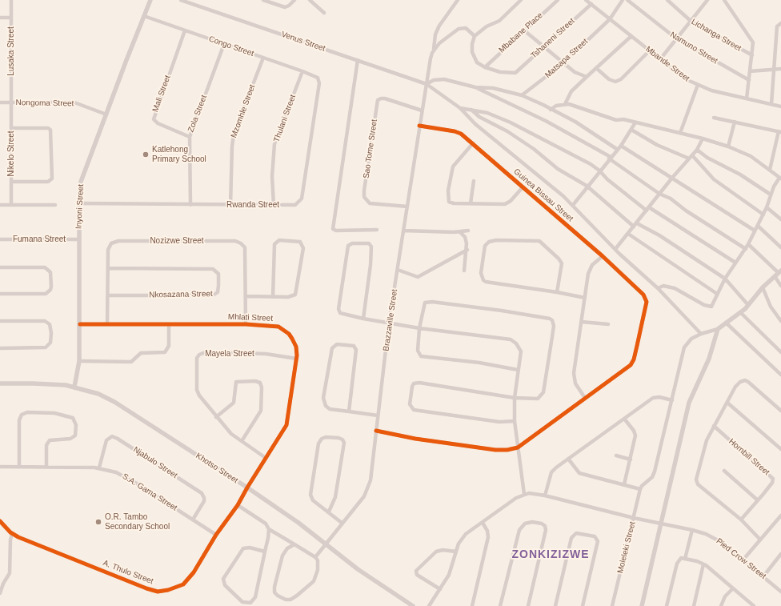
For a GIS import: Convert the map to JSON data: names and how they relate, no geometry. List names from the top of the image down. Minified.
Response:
{"streets":{"street":["Mbabane Place","Lichanga Street","Tshaneni Street","Venus Street","Congo Street","Namuno Street","Lusaka Street","Matsapa Street","Mbande Street","Mali Street","Nongoma Street","Mzomhle Street","Zola Street","Thulani Street","Sao Tome Street","Nikelo Street","Guinea Bissau Street","Rwanda Street","Inyoni Street","Fumana Street","Nozizwe Street","Nkosazana Street","Mhlati Street","Brazzaville Street","Mayela Street","Hornbill Street","Njabulo Street","Khotso Street","S.A. Gama Street","Moleleki Street","Pied Crow Street","A. Thulo Street"]},"crossings":[["Mbabane Place","Tshaneni Street"],["Tshaneni Street","Mbande Street"],["Venus Street","Brazzaville Street"],["Congo Street","Mali Street"],["Congo Street","Mzomhle Street"],["Congo Street","Zola Street"],["Congo Street","Thulani Street"],["Congo Street","Rwanda Street"],["Congo Street","Inyoni Street"],["Lusaka Street","Nongoma Street"],["Lusaka Street","Nikelo Street"],["Matsapa Street","Mbande Street"],["Mali Street","Zola Street"],["Nongoma Street","Nikelo Street"],["Nongoma Street","Inyoni Street"],["Mzomhle Street","Rwanda Street"],["Zola Street","Rwanda Street"],["Thulani Street","Rwanda Street"],["Sao Tome Street","Brazzaville Street"],["Guinea Bissau Street","Brazzaville Street"],["Rwanda Street","Inyoni Street"],["Inyoni Street","Fumana Street"],["Inyoni Street","Mhlati Street"],["Inyoni Street","Khotso Street"],["Nozizwe Street","Nkosazana Street"],["Nozizwe Street","Mhlati Street"],["Mhlati Street","Mayela Street"],["Mhlati Street","Khotso Street"],["Mhlati Street","A. Thulo Street"],["Brazzaville Street","Khotso Street"],["Njabulo Street","S.A. Gama Street"],["Khotso Street","A. Thulo Street"],["S.A. Gama Street","A. Thulo Street"],["Moleleki Street","Pied Crow Street"]],"districts":["ZONKIZIZWE"],"places":["Katlehong Primary School","O.R. Tambo Secondary School"]}
